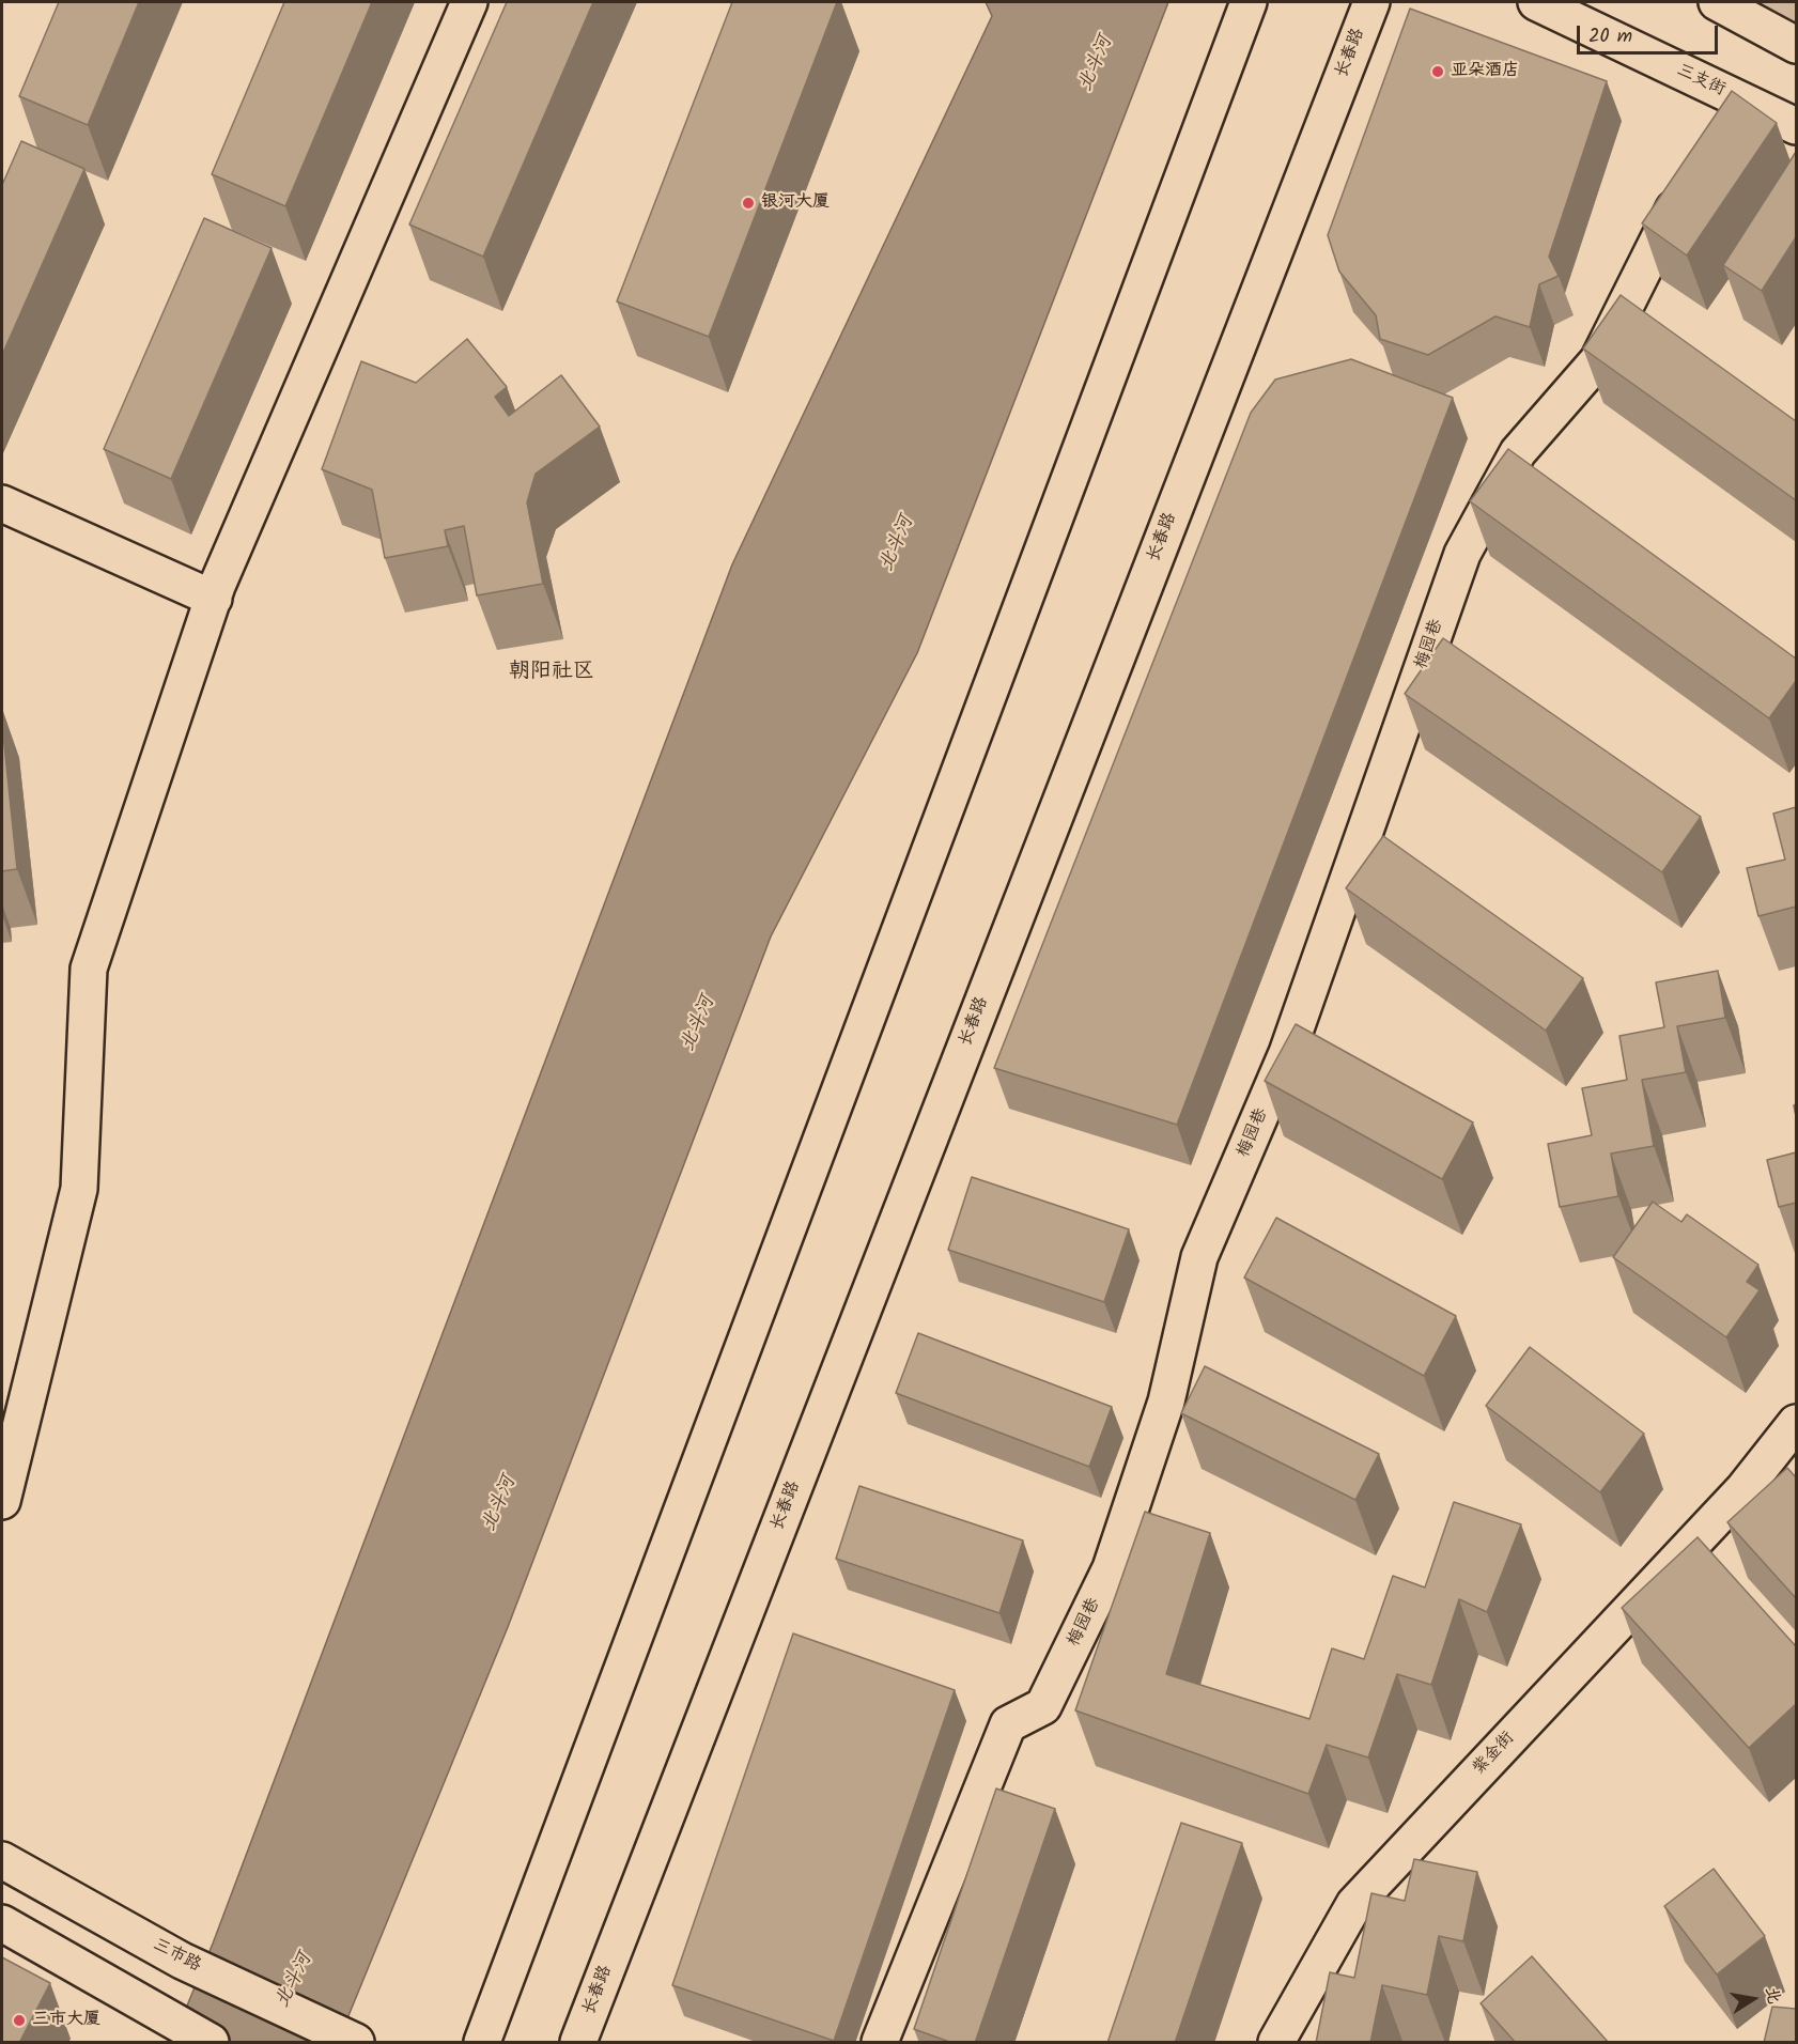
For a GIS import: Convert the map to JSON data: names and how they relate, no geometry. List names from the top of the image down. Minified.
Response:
{"streets":{"street":["长春路","三支街","梅园巷","紫金街","三市路"]},"districts":["朝阳社区"],"water":["北斗河"],"places":["亚朵酒店","银河大厦","三市大厦"],"scale_bar":"20 m","north":"right"}
